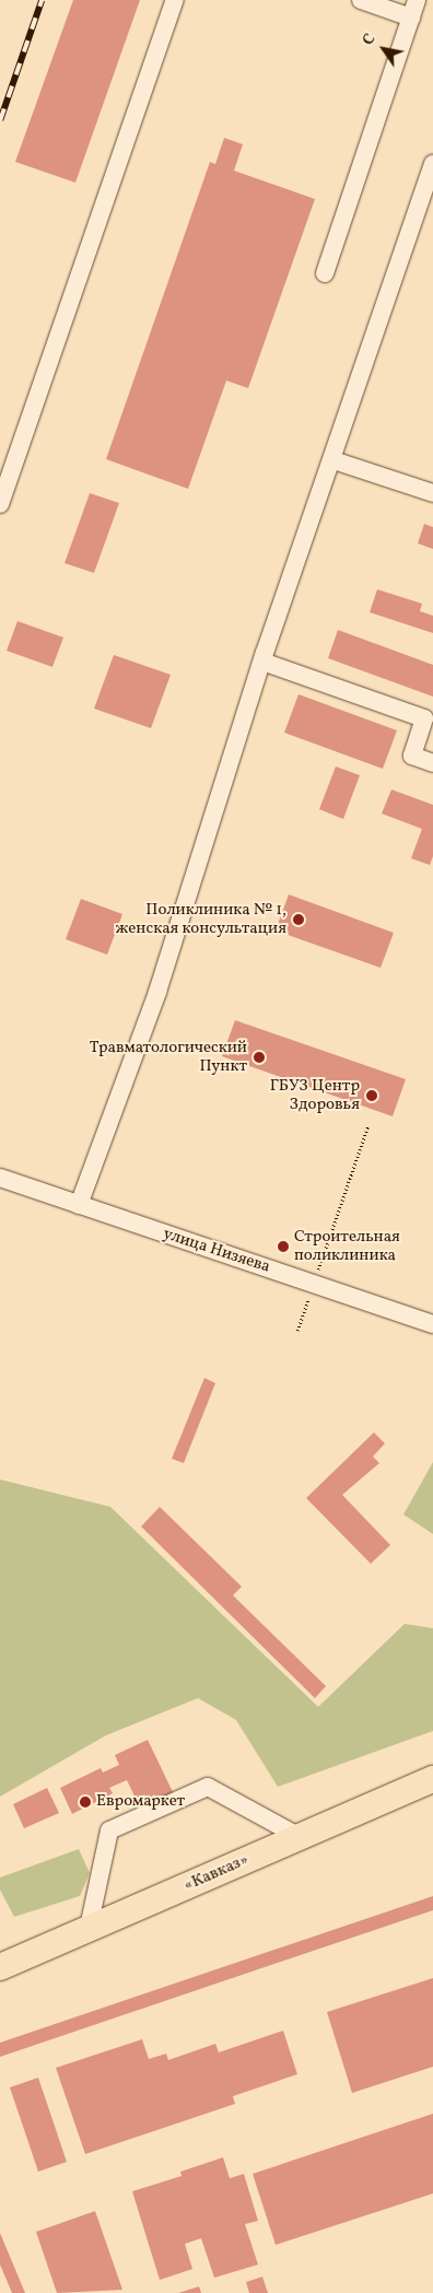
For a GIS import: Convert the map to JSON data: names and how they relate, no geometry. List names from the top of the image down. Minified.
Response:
{"streets":{"highway":["«Кавказ»"],"street":["улица Низяева"]},"places":["Поликлиника № 1, женская консультация","Травматологический Пункт","ГБУЗ Центр Здоровья","Строительная поликлиника","Евромаркет"],"north":"top left"}
